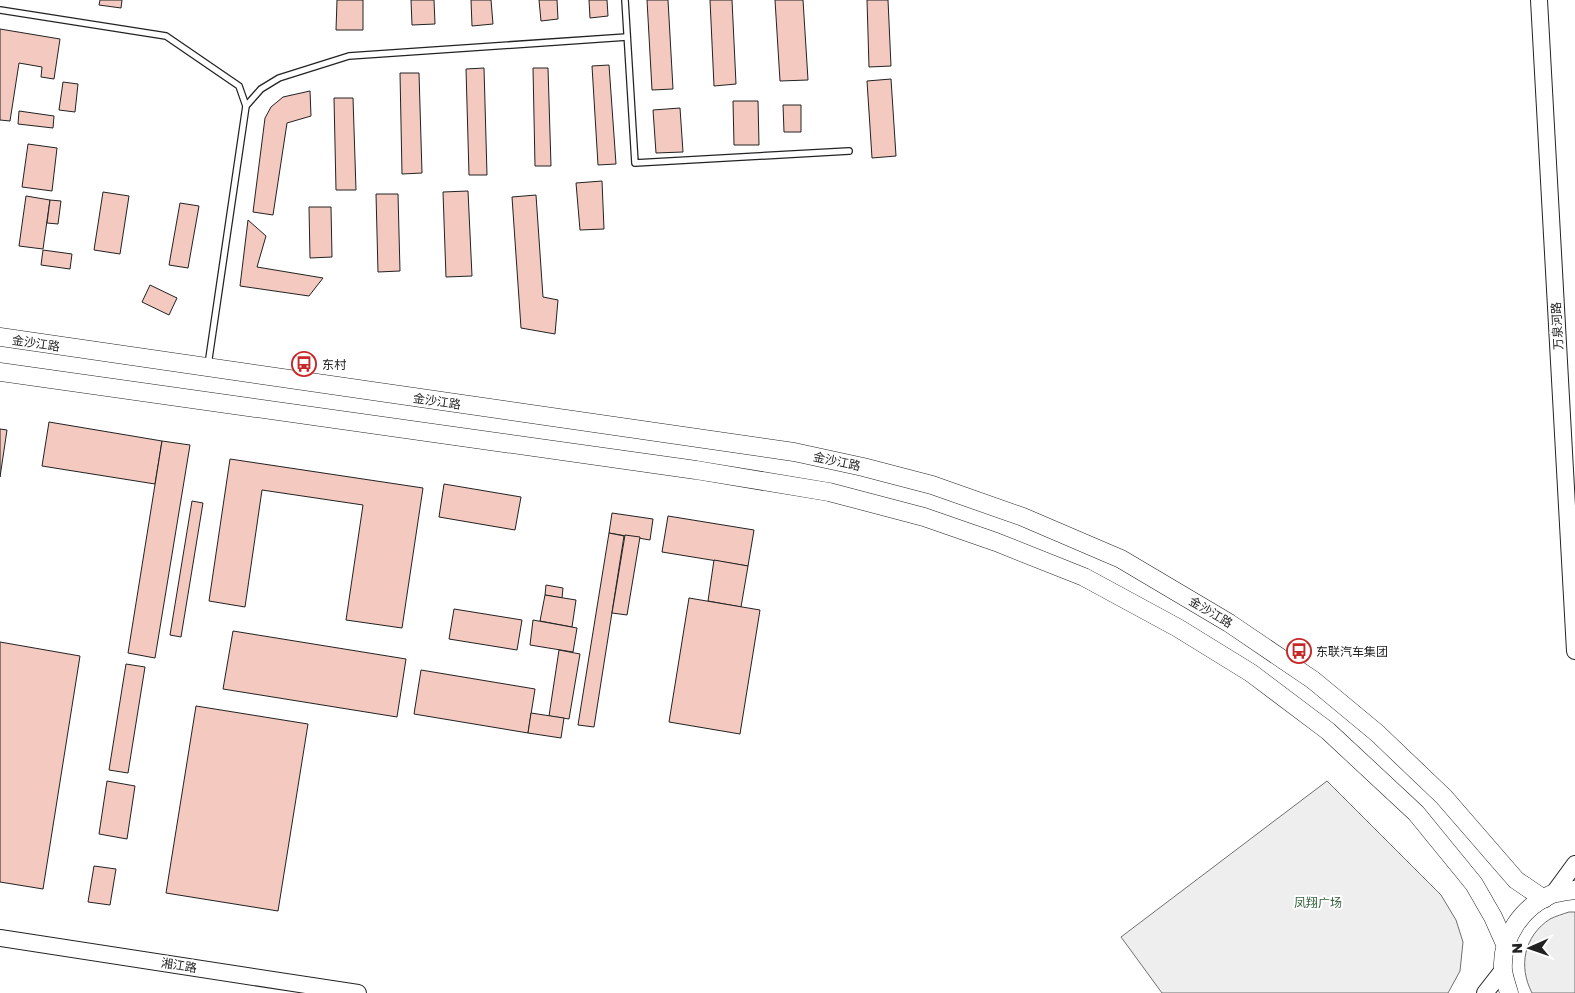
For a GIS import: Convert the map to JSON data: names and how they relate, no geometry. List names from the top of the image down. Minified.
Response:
{"streets":{"main road":["金沙江路"],"street":["万泉河路","湘江路"]},"parks":["凤翔广场"],"places":{"bus stop":["东村","东联汽车集团"]},"north":"left"}
